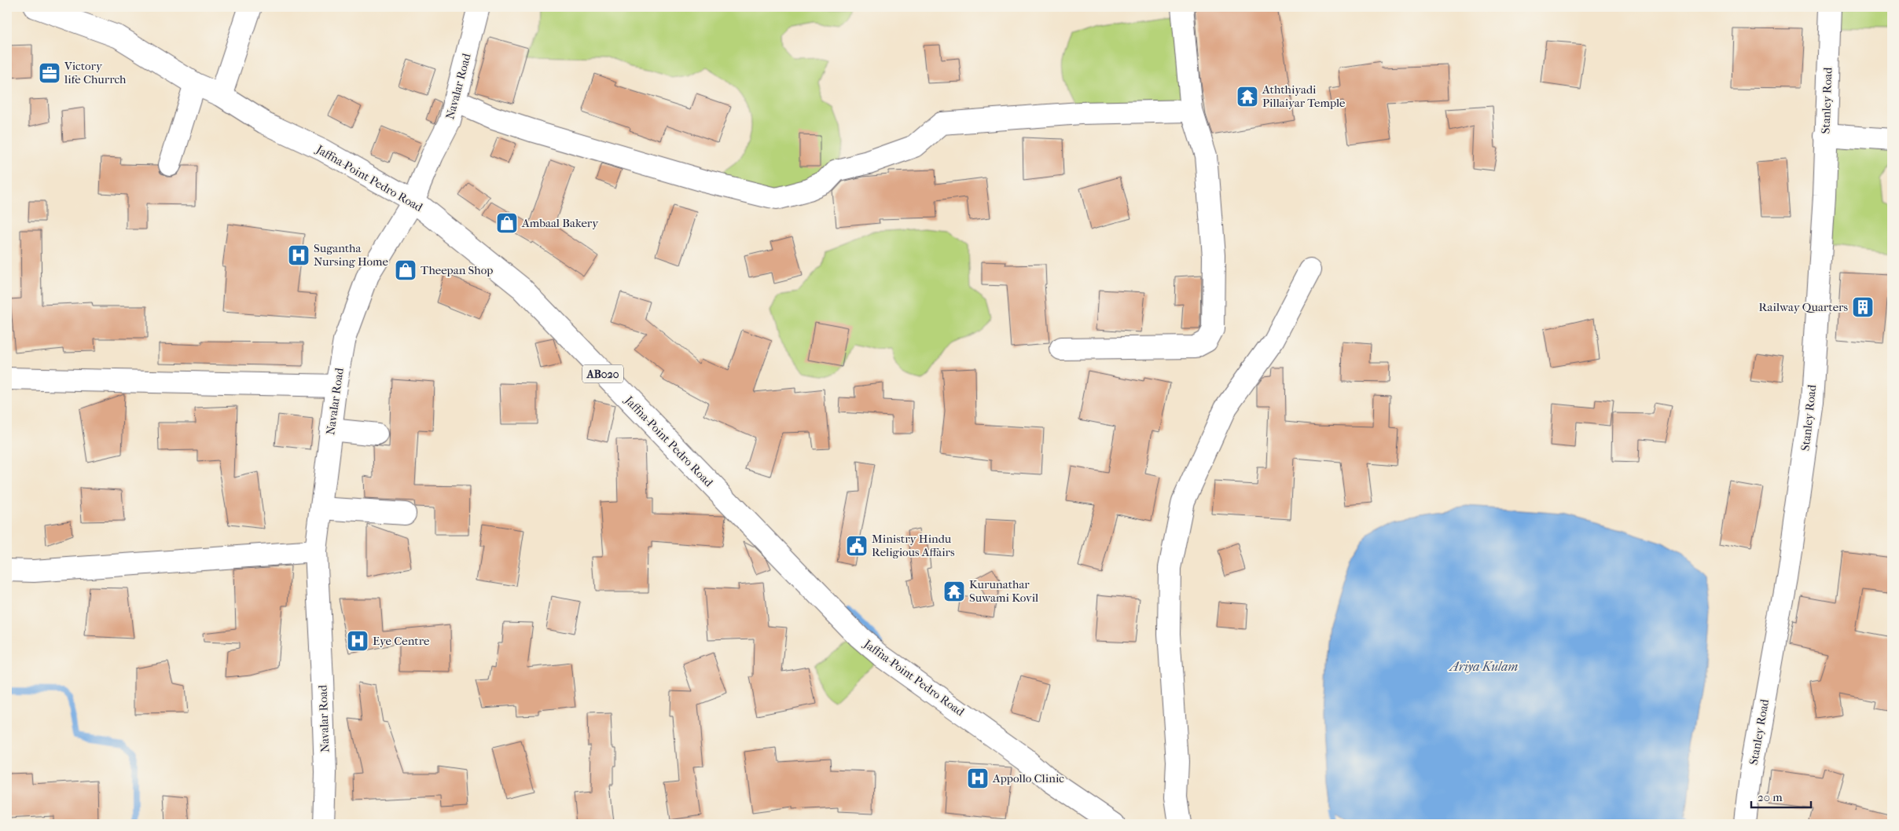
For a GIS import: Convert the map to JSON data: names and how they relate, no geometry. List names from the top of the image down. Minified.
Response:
{"streets":{"street":["Navalar Road","Stanley Road","Jaffna-Point Pedro Road","AB020"]},"crossings":[["Navalar Road","Jaffna-Point Pedro Road"]],"water":["Ariya Kulam"],"places":{"office":["Victory life Churrch"],"temple":["Aththiyadi Pillaiyar Temple","Kurunathar Suwami Kovil"],"shop":["Ambaal Bakery","Theepan Shop"],"hospital":["Sugantha Nursing Home","Eye Centre","Appollo Clinic"],"building":["Railway Quarters"],"public building":["Ministry Hindu Religious Affairs"]},"scale_bar":"20 m"}
